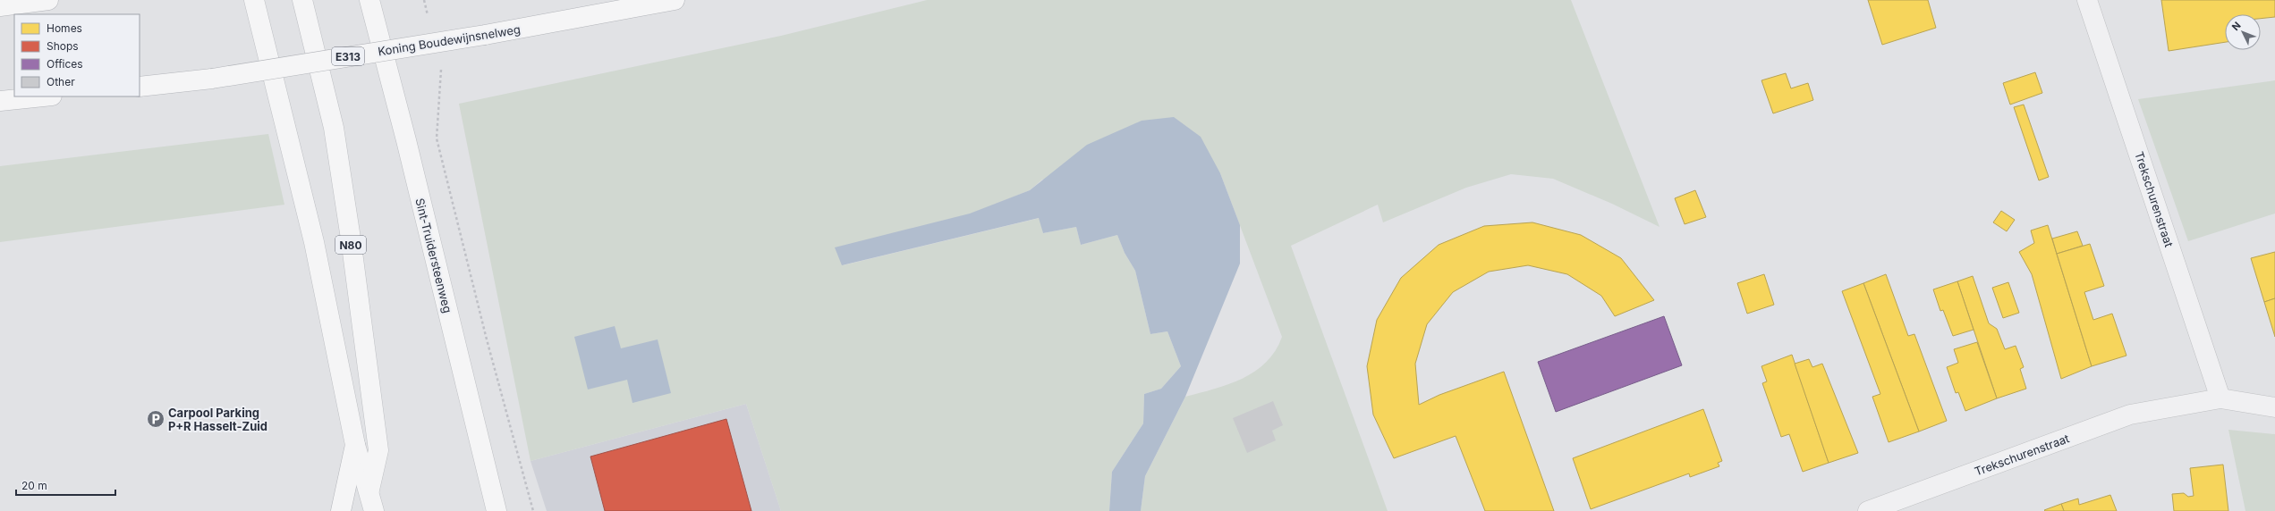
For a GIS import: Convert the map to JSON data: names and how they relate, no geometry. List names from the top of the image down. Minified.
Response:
{"streets":{"main road":["Koning Boudewijnsnelweg","E313","N80","Sint-Truidersteenweg"],"street":["Trekschurenstraat"]},"places":{"parking":["Carpool Parking P+R Hasselt-Zuid"]},"legend":["Homes","Shops","Offices","Other"],"scale_bar":"20 m","north":"top left"}
